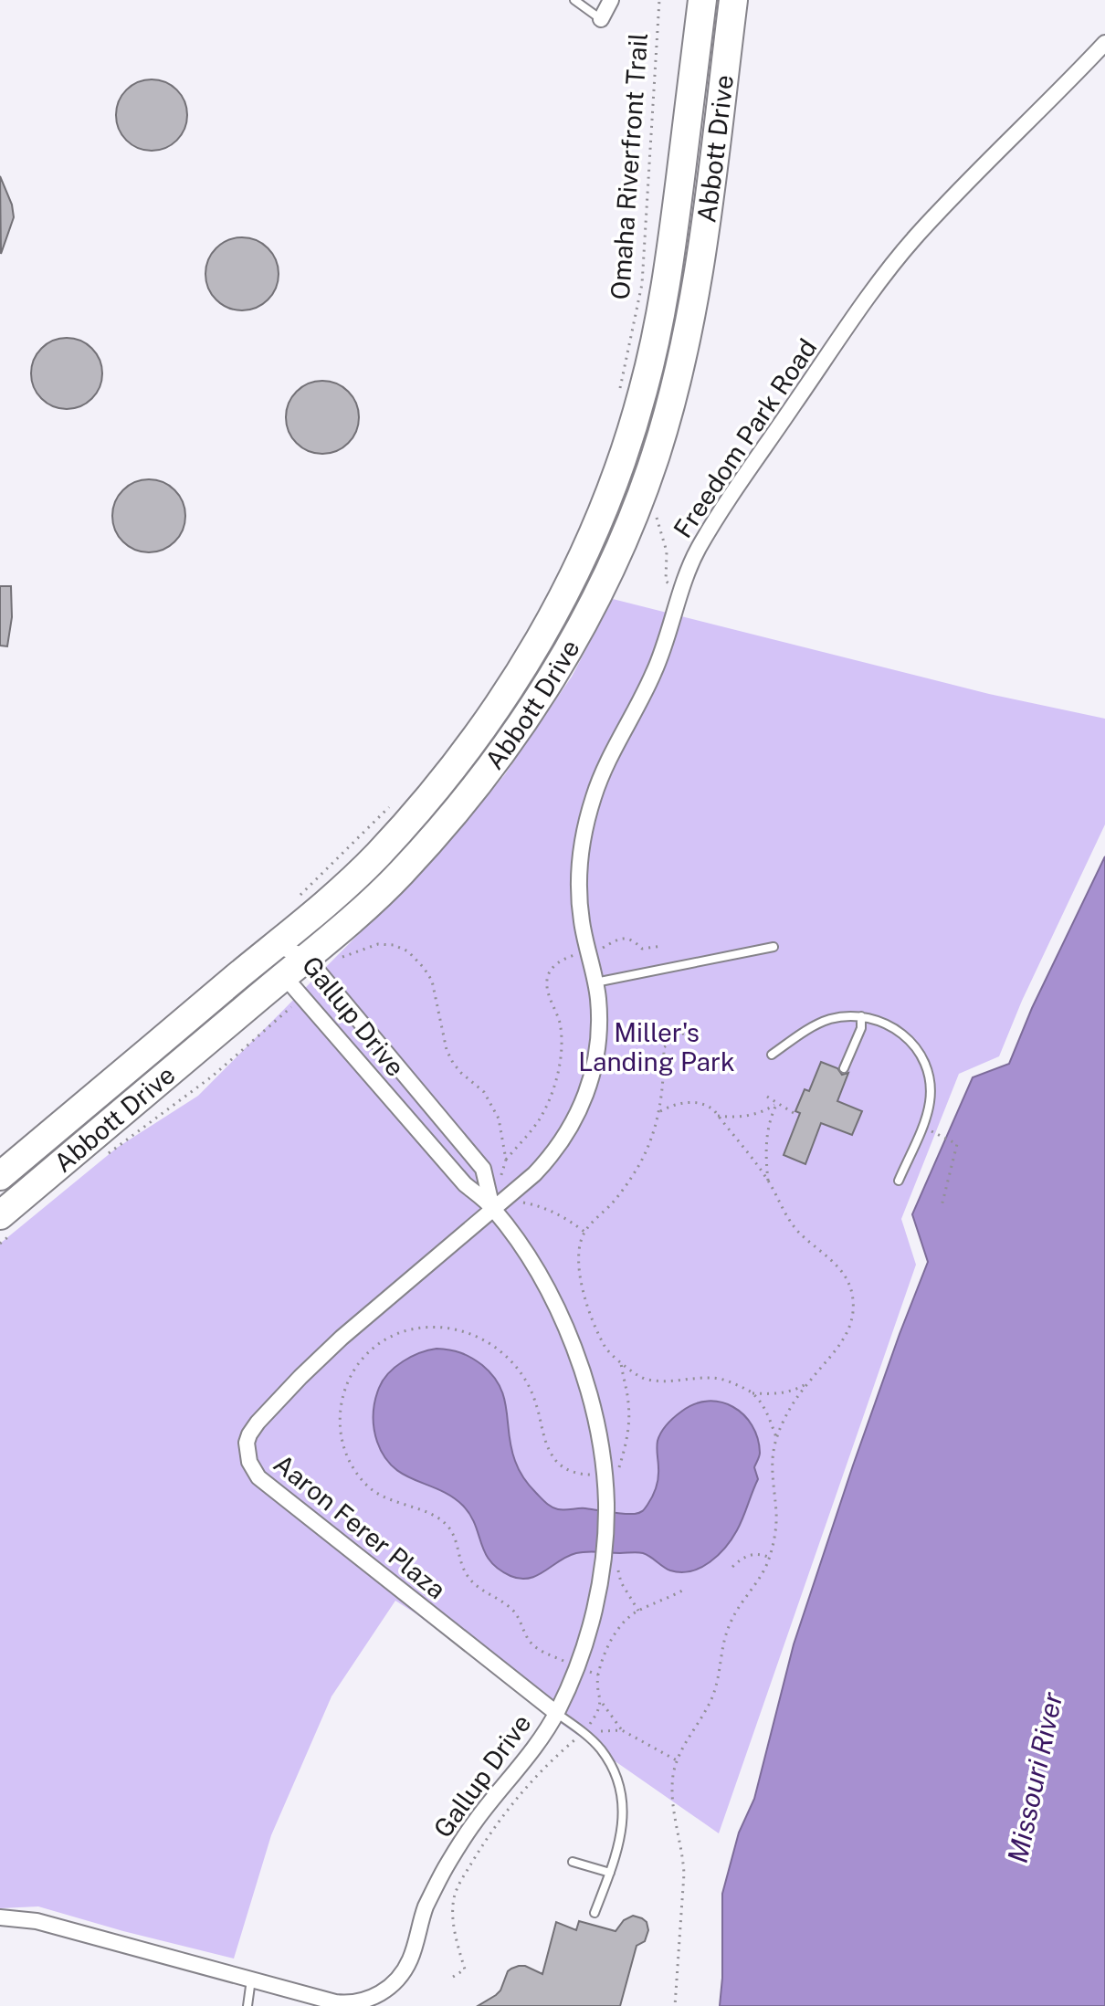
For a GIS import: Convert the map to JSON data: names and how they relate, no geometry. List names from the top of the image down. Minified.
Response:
{"streets":{"highway":["Abbott Drive"],"street":["Freedom Park Road","Gallup Drive","Aaron Ferer Plaza"],"path":["Omaha Riverfront Trail"]},"crossings":[["Abbott Drive","Gallup Drive"],["Freedom Park Road","Gallup Drive"],["Freedom Park Road","Aaron Ferer Plaza"],["Gallup Drive","Aaron Ferer Plaza"]],"water":["Missouri River"],"parks":["Miller's Landing Park"]}
